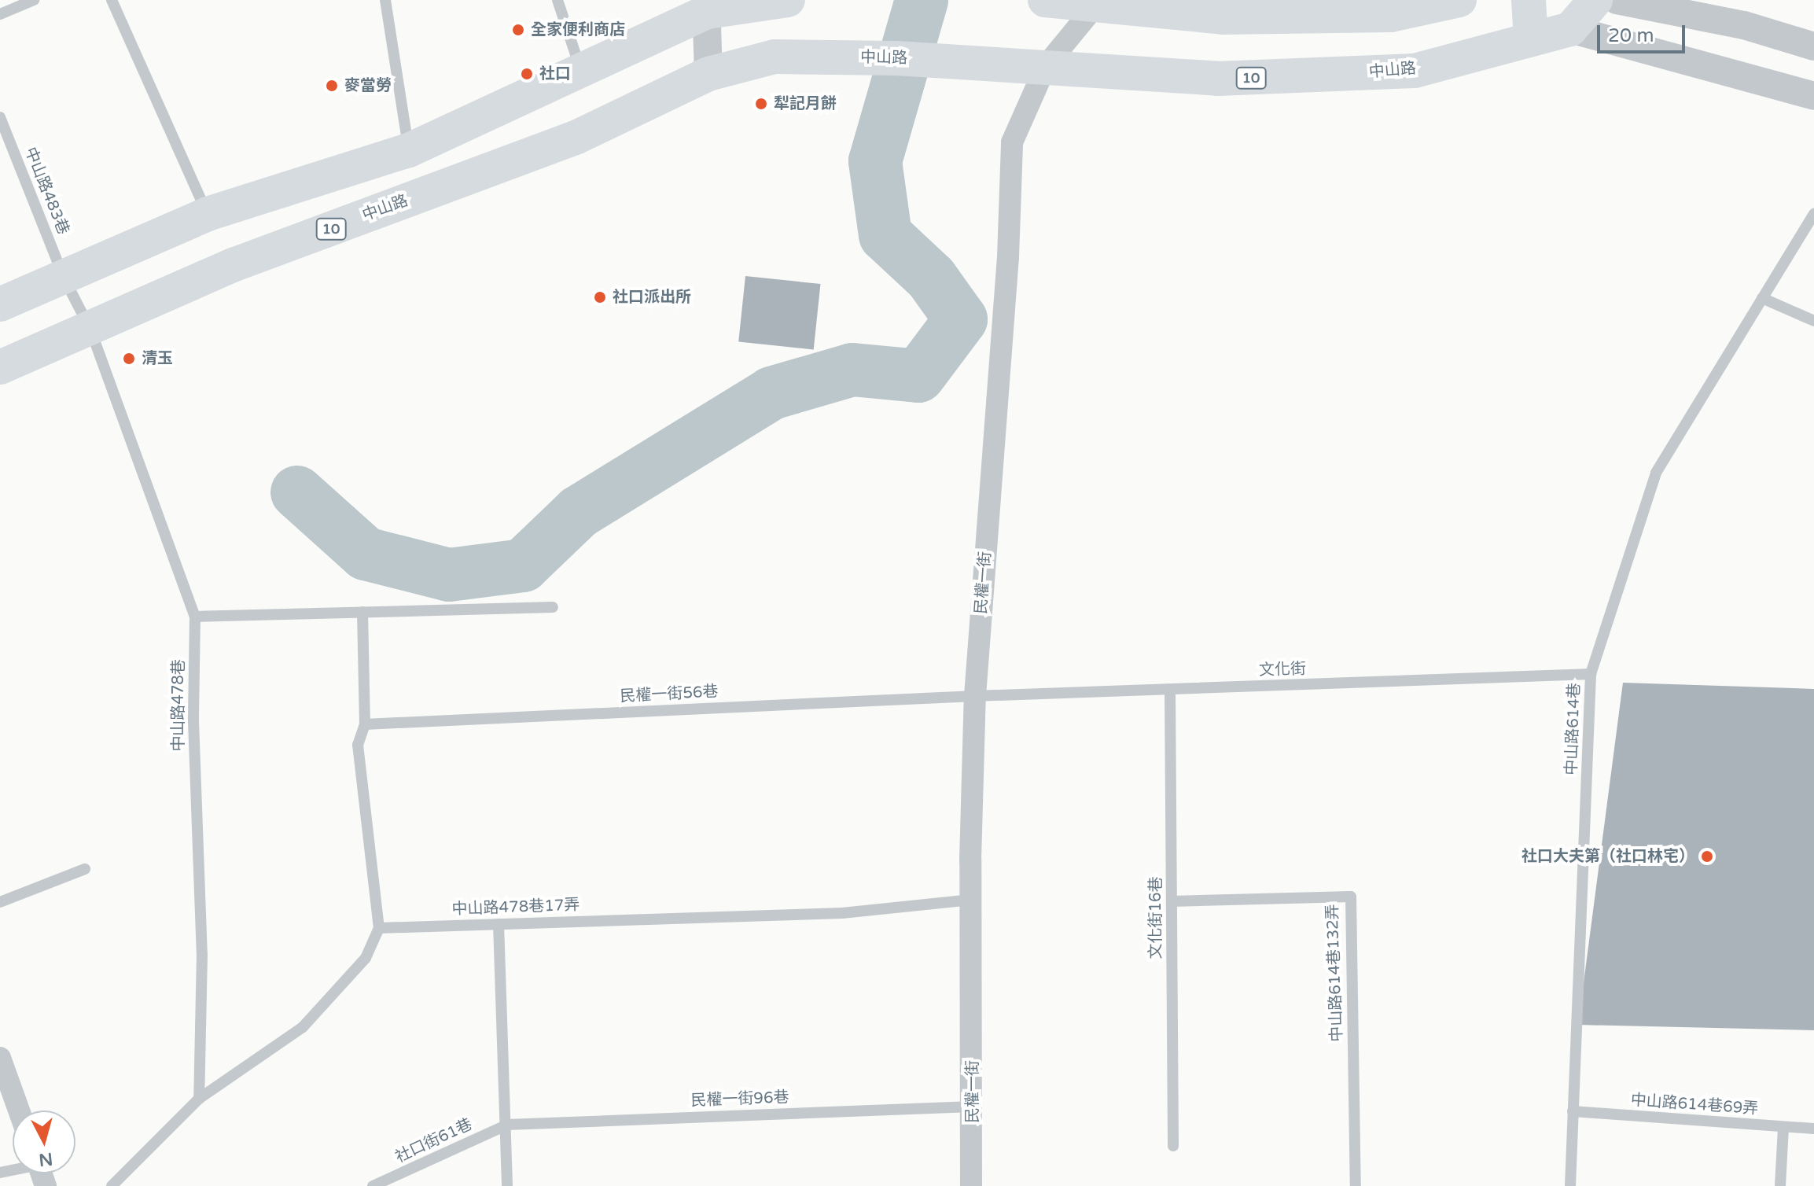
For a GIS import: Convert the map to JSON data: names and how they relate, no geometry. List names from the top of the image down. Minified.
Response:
{"streets":{"main road":["中山路","10"],"street":["民權一街"],"lane":["中山路483巷","文化街","民權一街56巷","中山路478巷","中山路614巷","中山路478巷17弄","文化街16巷","中山路614巷132弄","民權一街96巷","中山路614巷69弄","社口街61巷"]},"crossings":[["中山路","中山路483巷"],["中山路","民權一街"],["中山路","中山路478巷"],["中山路483巷","中山路478巷"],["民權一街","文化街"],["民權一街","民權一街56巷"],["民權一街","中山路478巷17弄"],["民權一街","民權一街96巷"],["文化街","民權一街56巷"],["文化街","中山路614巷"],["文化街","文化街16巷"],["中山路614巷","中山路614巷69弄"],["文化街16巷","中山路614巷132弄"],["民權一街96巷","社口街61巷"]],"places":["全家便利商店","社口","麥當勞","犁記月餅","社口派出所","清玉","社口大夫第（社口林宅）"],"scale_bar":"20 m","north":"bottom"}
